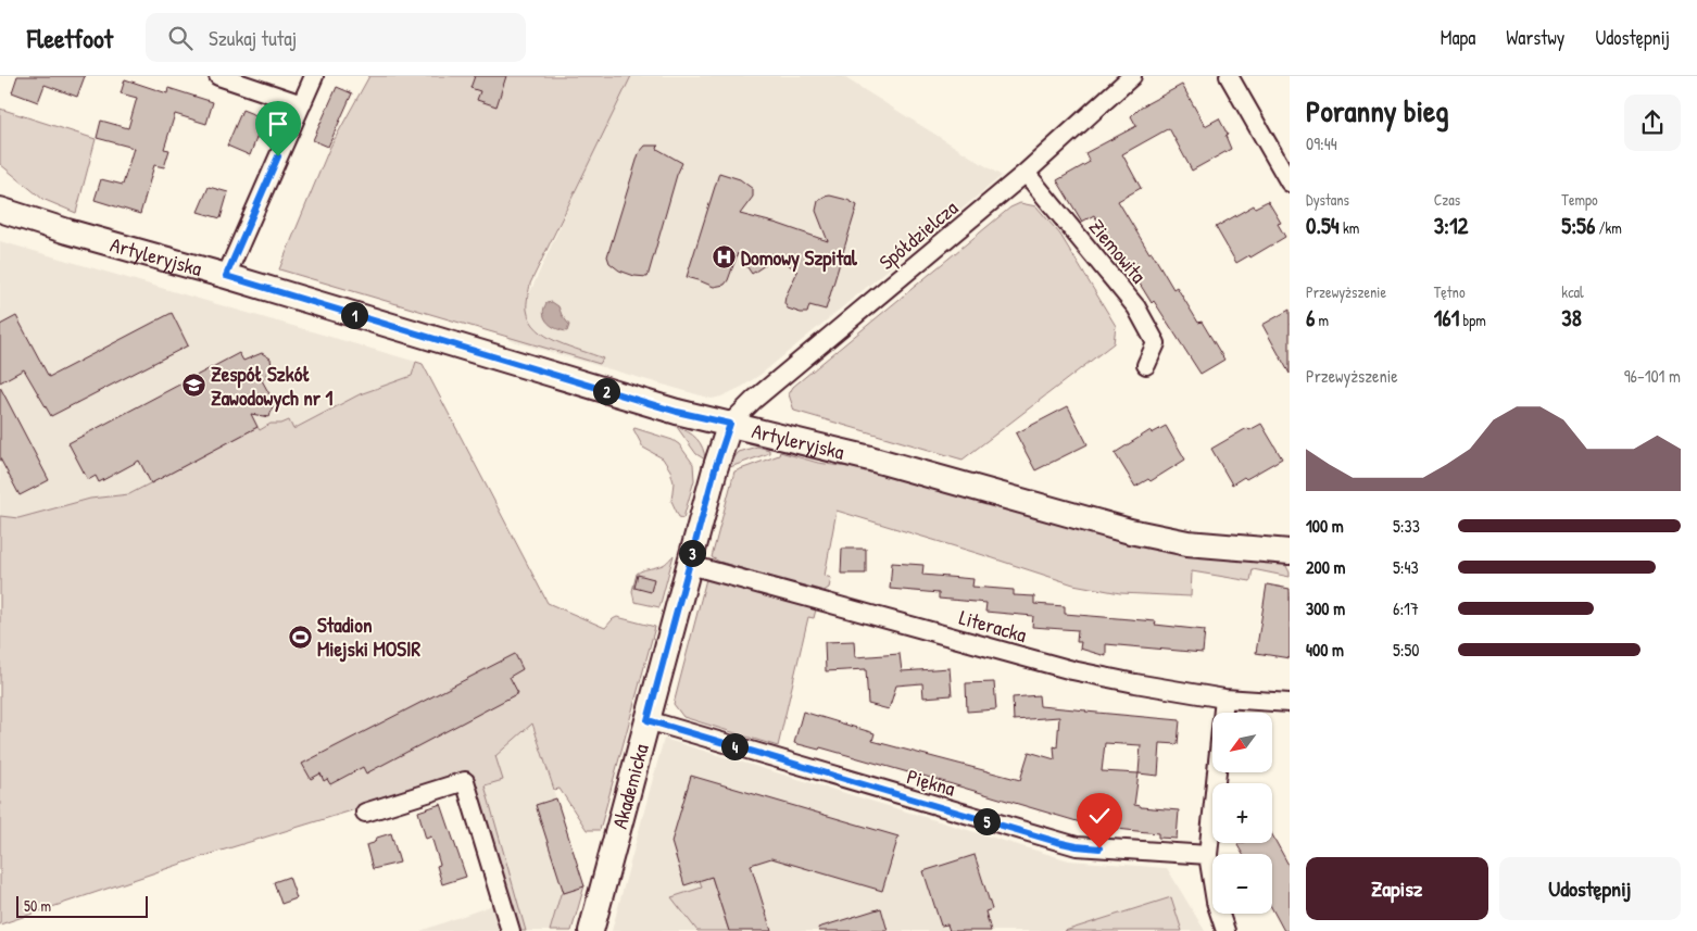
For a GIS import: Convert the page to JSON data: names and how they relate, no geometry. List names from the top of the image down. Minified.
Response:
{"streets":{"street":["Spółdzielcza","Ziemowita","Artyleryjska","Literacka","Piękna","Akademicka"]},"crossings":[["Spółdzielcza","Ziemowita"],["Spółdzielcza","Artyleryjska"],["Spółdzielcza","Akademicka"],["Artyleryjska","Akademicka"],["Literacka","Akademicka"],["Piękna","Akademicka"]],"places":{"hospital":["Domowy Szpital"],"school or university":["Zespół Szkół Zawodowych nr 1"],"sports":["Stadion Miejski MOSIR"]},"scale_bar":"50 m","north":"bottom left","page":{"header":"Fleetfoot","search":"Szukaj tutaj","nav":["Mapa","Warstwy","Udostępnij"],"heading":["Poranny bieg","09:44"],"stats":[["Dystans","0.54 km"],["Czas","3:12"],["Tempo","5:56 /km"],["Przewyższenie","6 m"],["Tętno","161 bpm"],["kcal","38"]],"pins":["1","2","3","4","5"],"chart":["Przewyższenie","96–101 m"],"list":[{"name":"100 m","note":"5:33"},{"name":"200 m","note":"5:43"},{"name":"300 m","note":"6:17"},{"name":"400 m","note":"5:50"}],"map_buttons":["+","−"],"buttons":["Zapisz","Udostępnij"],"scale":"50 m"}}
